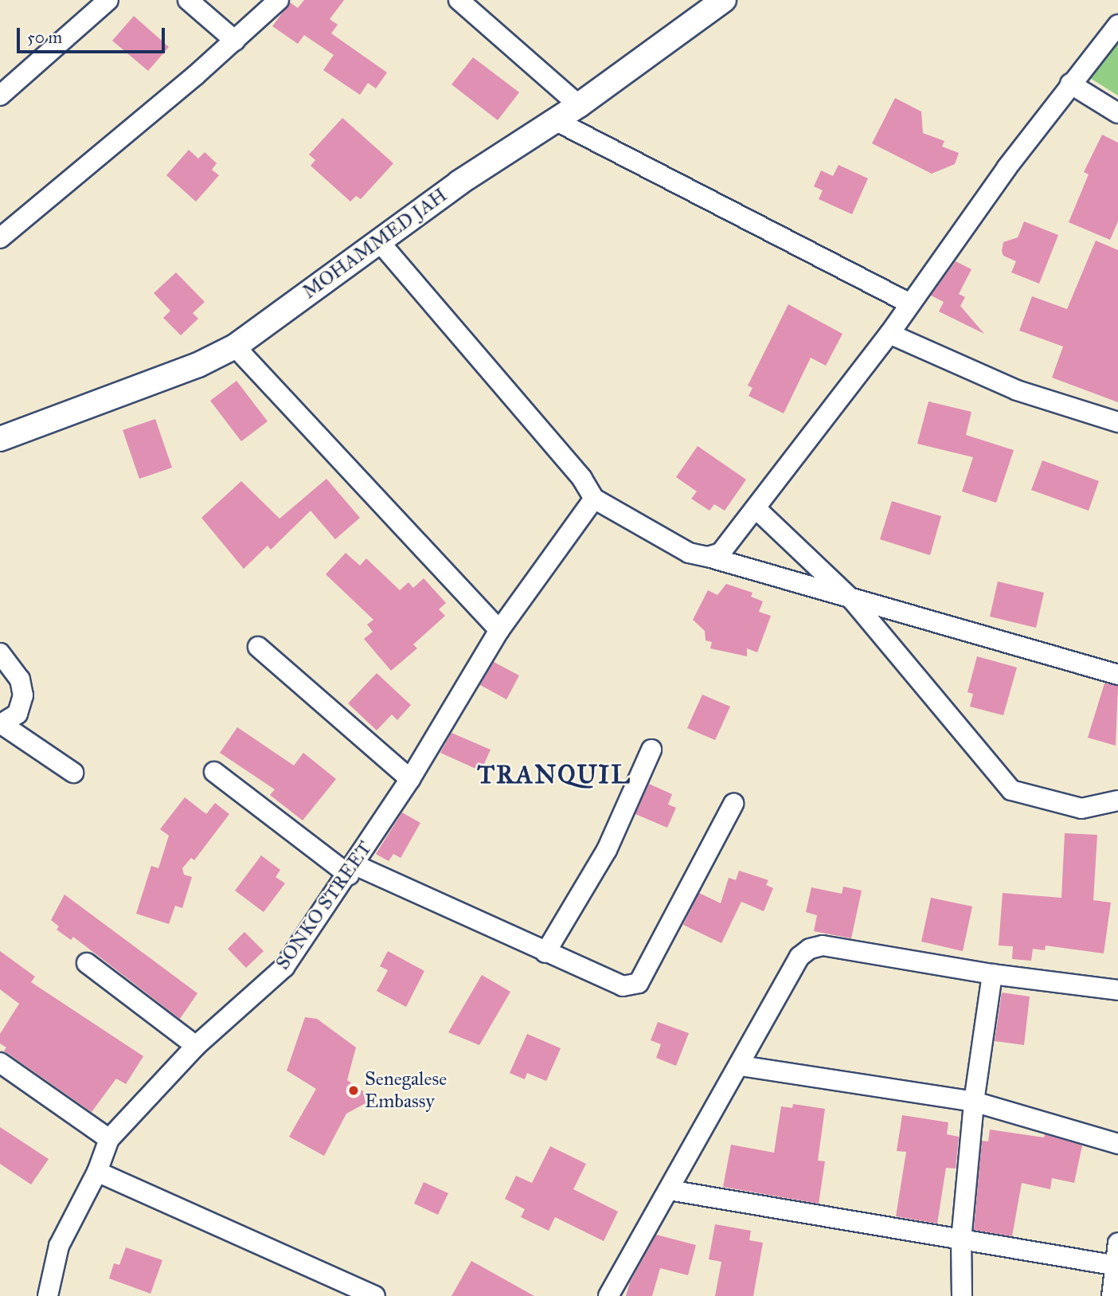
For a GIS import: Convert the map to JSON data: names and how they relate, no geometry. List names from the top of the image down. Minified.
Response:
{"streets":{"street":["MOHAMMED JAH","SONKO STREET"]},"districts":["TRANQUIL"],"places":["Senegalese Embassy"],"scale_bar":"50 m"}
